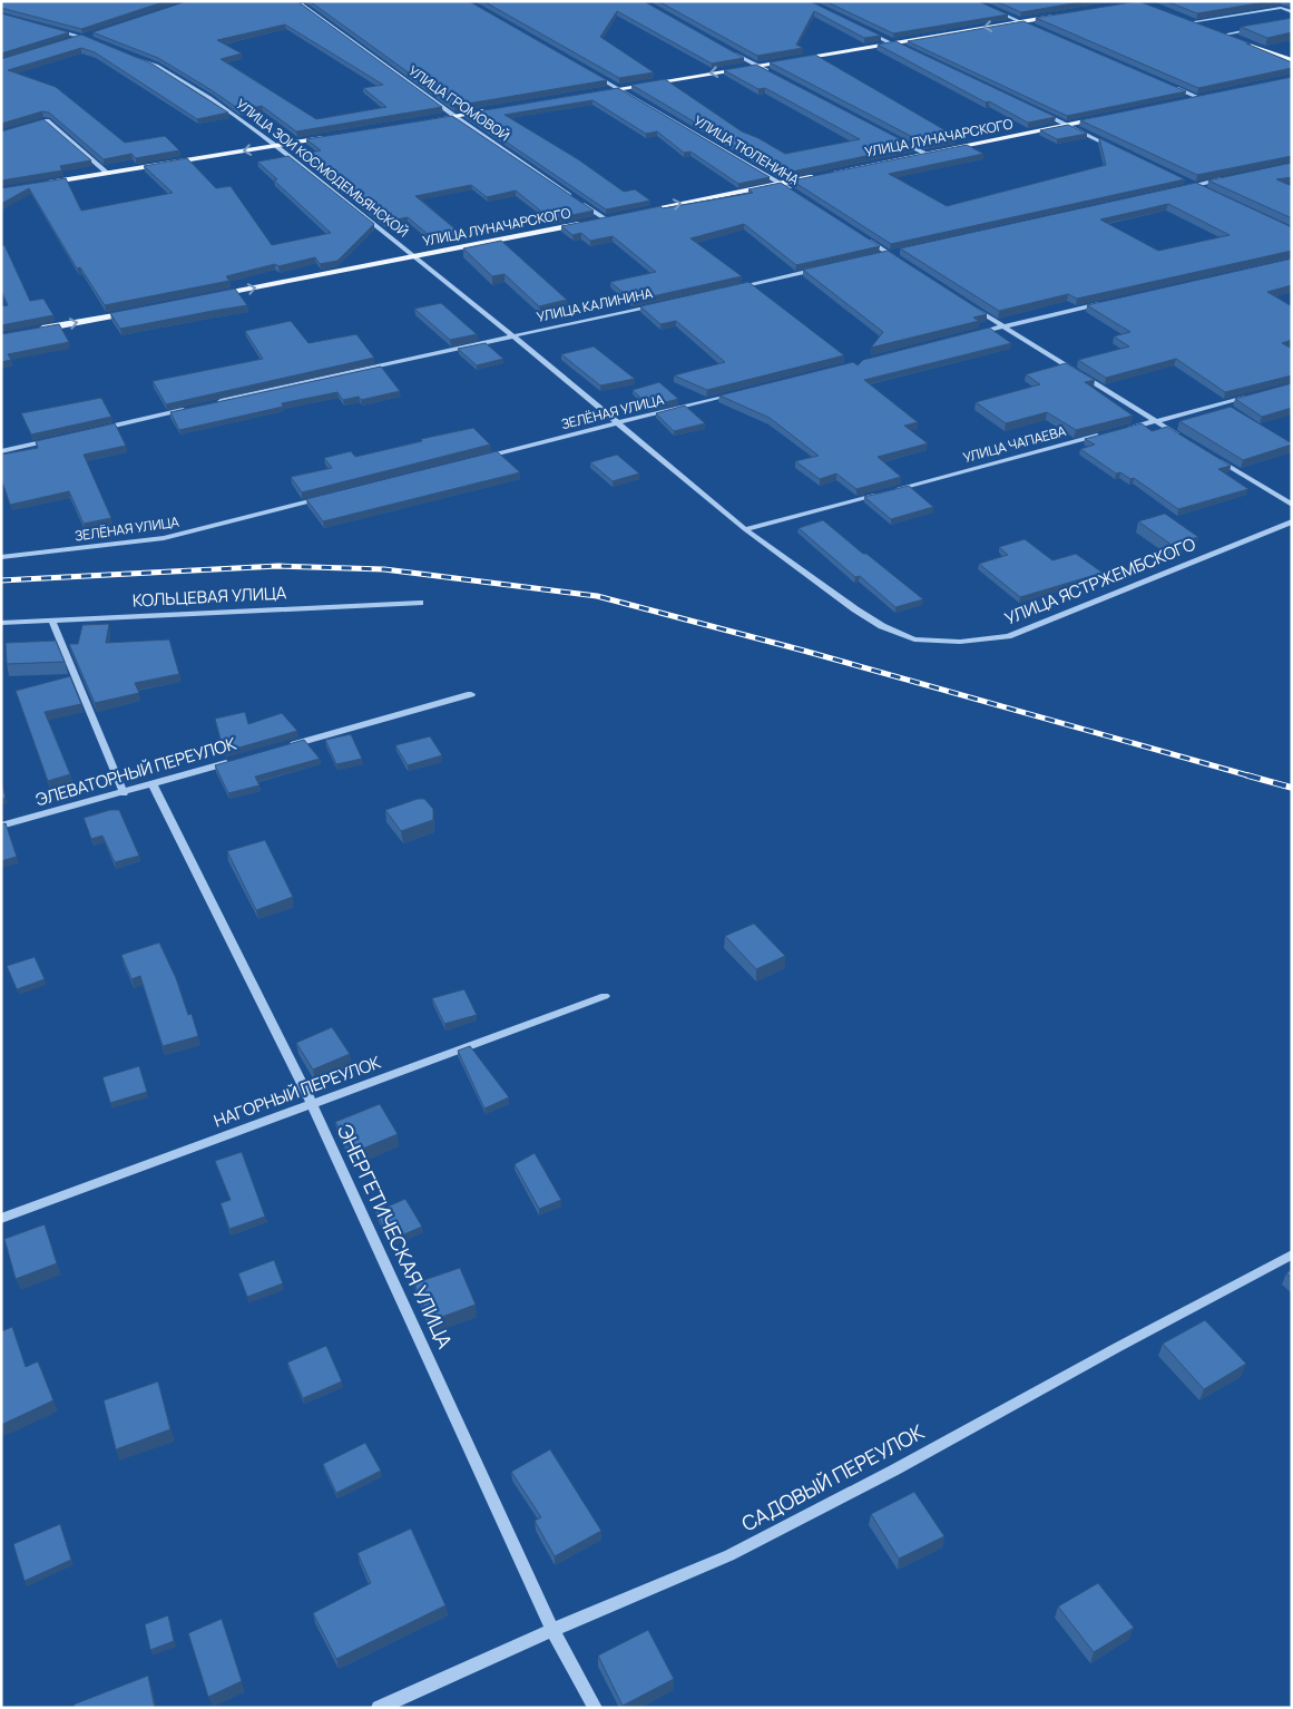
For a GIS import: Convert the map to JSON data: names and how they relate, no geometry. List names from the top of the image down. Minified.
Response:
{"streets":{"main road":["УЛИЦА ЛУНАЧАРСКОГО"],"street":["УЛИЦА ГРОМОВОЙ","УЛИЦА ТЮЛЕНИНА","УЛИЦА ЗОИ КОСМОДЕМЬЯНСКОЙ","УЛИЦА КАЛИНИНА","ЗЕЛЁНАЯ УЛИЦА","УЛИЦА ЧАПАЕВА","УЛИЦА ЯСТРЖЕМБСКОГО","КОЛЬЦЕВАЯ УЛИЦА","ЭЛЕВАТОРНЫЙ ПЕРЕУЛОК","НАГОРНЫЙ ПЕРЕУЛОК","ЭНЕРГЕТИЧЕСКАЯ УЛИЦА","САДОВЫЙ ПЕРЕУЛОК"]},"crossings":[["УЛИЦА ГРОМОВОЙ","УЛИЦА ЛУНАЧАРСКОГО"],["УЛИЦА ЛУНАЧАРСКОГО","УЛИЦА ЗОИ КОСМОДЕМЬЯНСКОЙ"],["УЛИЦА ЗОИ КОСМОДЕМЬЯНСКОЙ","УЛИЦА КАЛИНИНА"],["УЛИЦА ЗОИ КОСМОДЕМЬЯНСКОЙ","ЗЕЛЁНАЯ УЛИЦА"],["УЛИЦА ЗОИ КОСМОДЕМЬЯНСКОЙ","УЛИЦА ЯСТРЖЕМБСКОГО"],["ЭЛЕВАТОРНЫЙ ПЕРЕУЛОК","ЭНЕРГЕТИЧЕСКАЯ УЛИЦА"],["НАГОРНЫЙ ПЕРЕУЛОК","ЭНЕРГЕТИЧЕСКАЯ УЛИЦА"],["ЭНЕРГЕТИЧЕСКАЯ УЛИЦА","САДОВЫЙ ПЕРЕУЛОК"]]}
